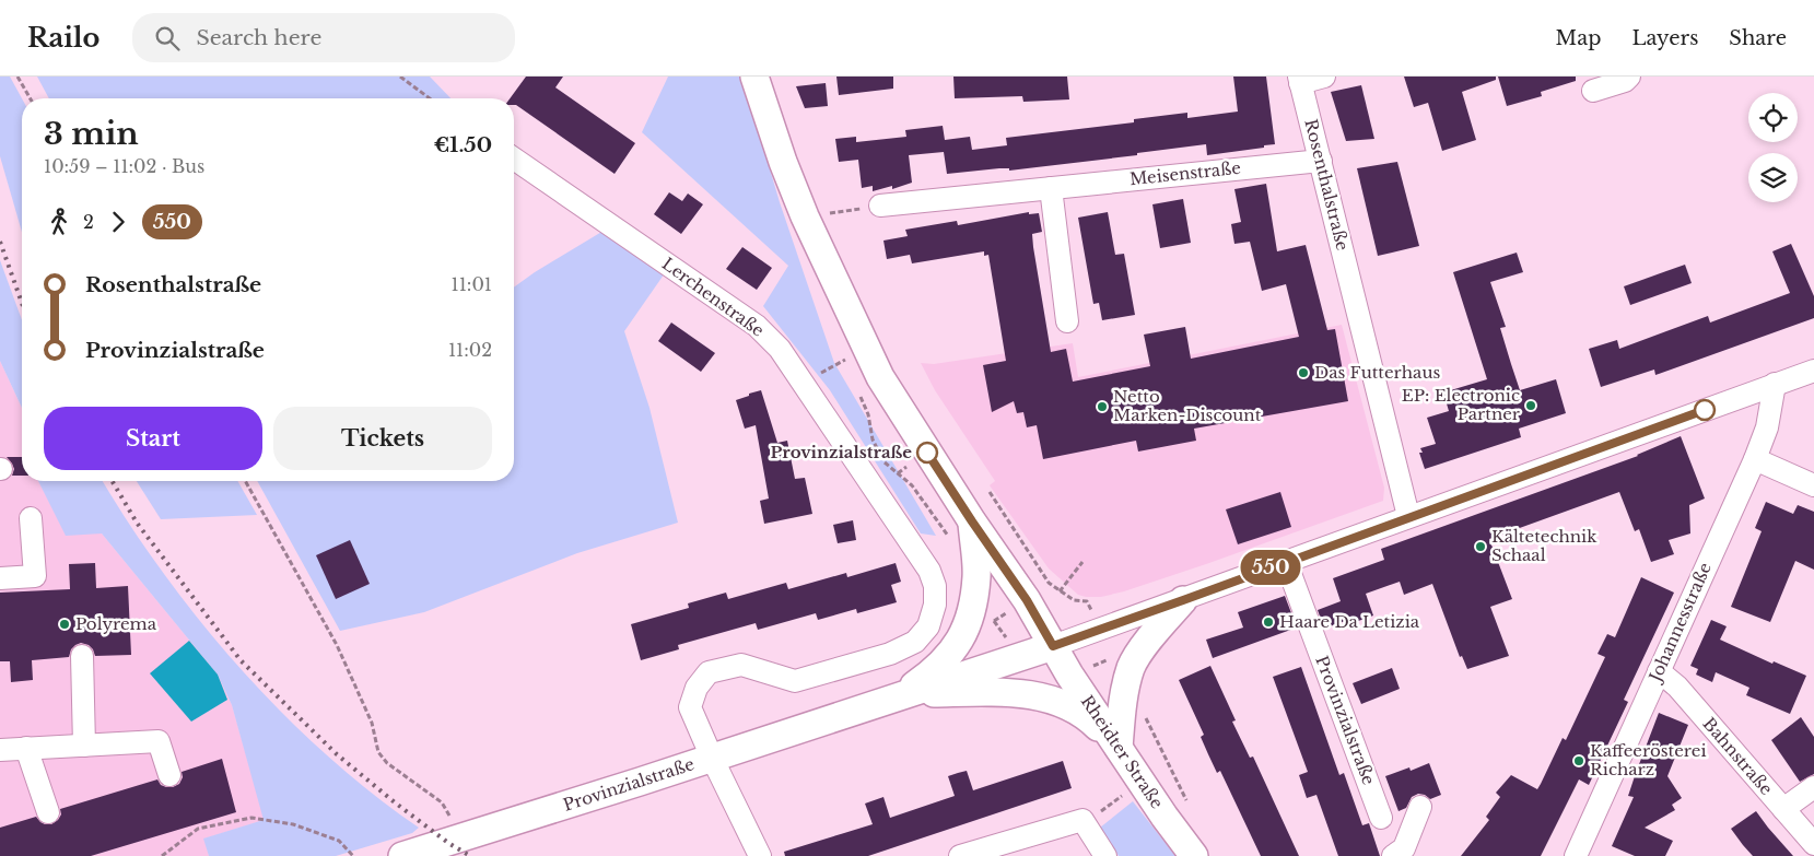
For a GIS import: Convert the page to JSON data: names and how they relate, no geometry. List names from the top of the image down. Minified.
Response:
{"streets":{"main road":["Provinzialstraße","Rheidter Straße"],"street":["Meisenstraße","Rosenthalstraße","Lerchenstraße","Johannesstraße","Bahnstraße"]},"crossings":[["Meisenstraße","Rosenthalstraße"],["Rosenthalstraße","Provinzialstraße"],["Lerchenstraße","Provinzialstraße"],["Johannesstraße","Provinzialstraße"],["Johannesstraße","Bahnstraße"],["Provinzialstraße","Rheidter Straße"]],"places":["Das Futterhaus","EP: Electronic Partner","Netto Marken-Discount","Provinzialstraße","Kältetechnik Schaal","Haare Da Letizia","Polyrema","Kaffeerösterei Richarz"],"lines":["bus line 550"],"page":{"header":"Railo","search":"Search here","nav":["Map","Layers","Share"],"on_map":"550","heading":["3 min","10:59 – 11:02 · Bus","€1.50"],"legs":["2","550"],"list":[{"name":"Rosenthalstraße","value":"11:01"},{"name":"Provinzialstraße","value":"11:02"}],"buttons":["Start","Tickets"]}}
